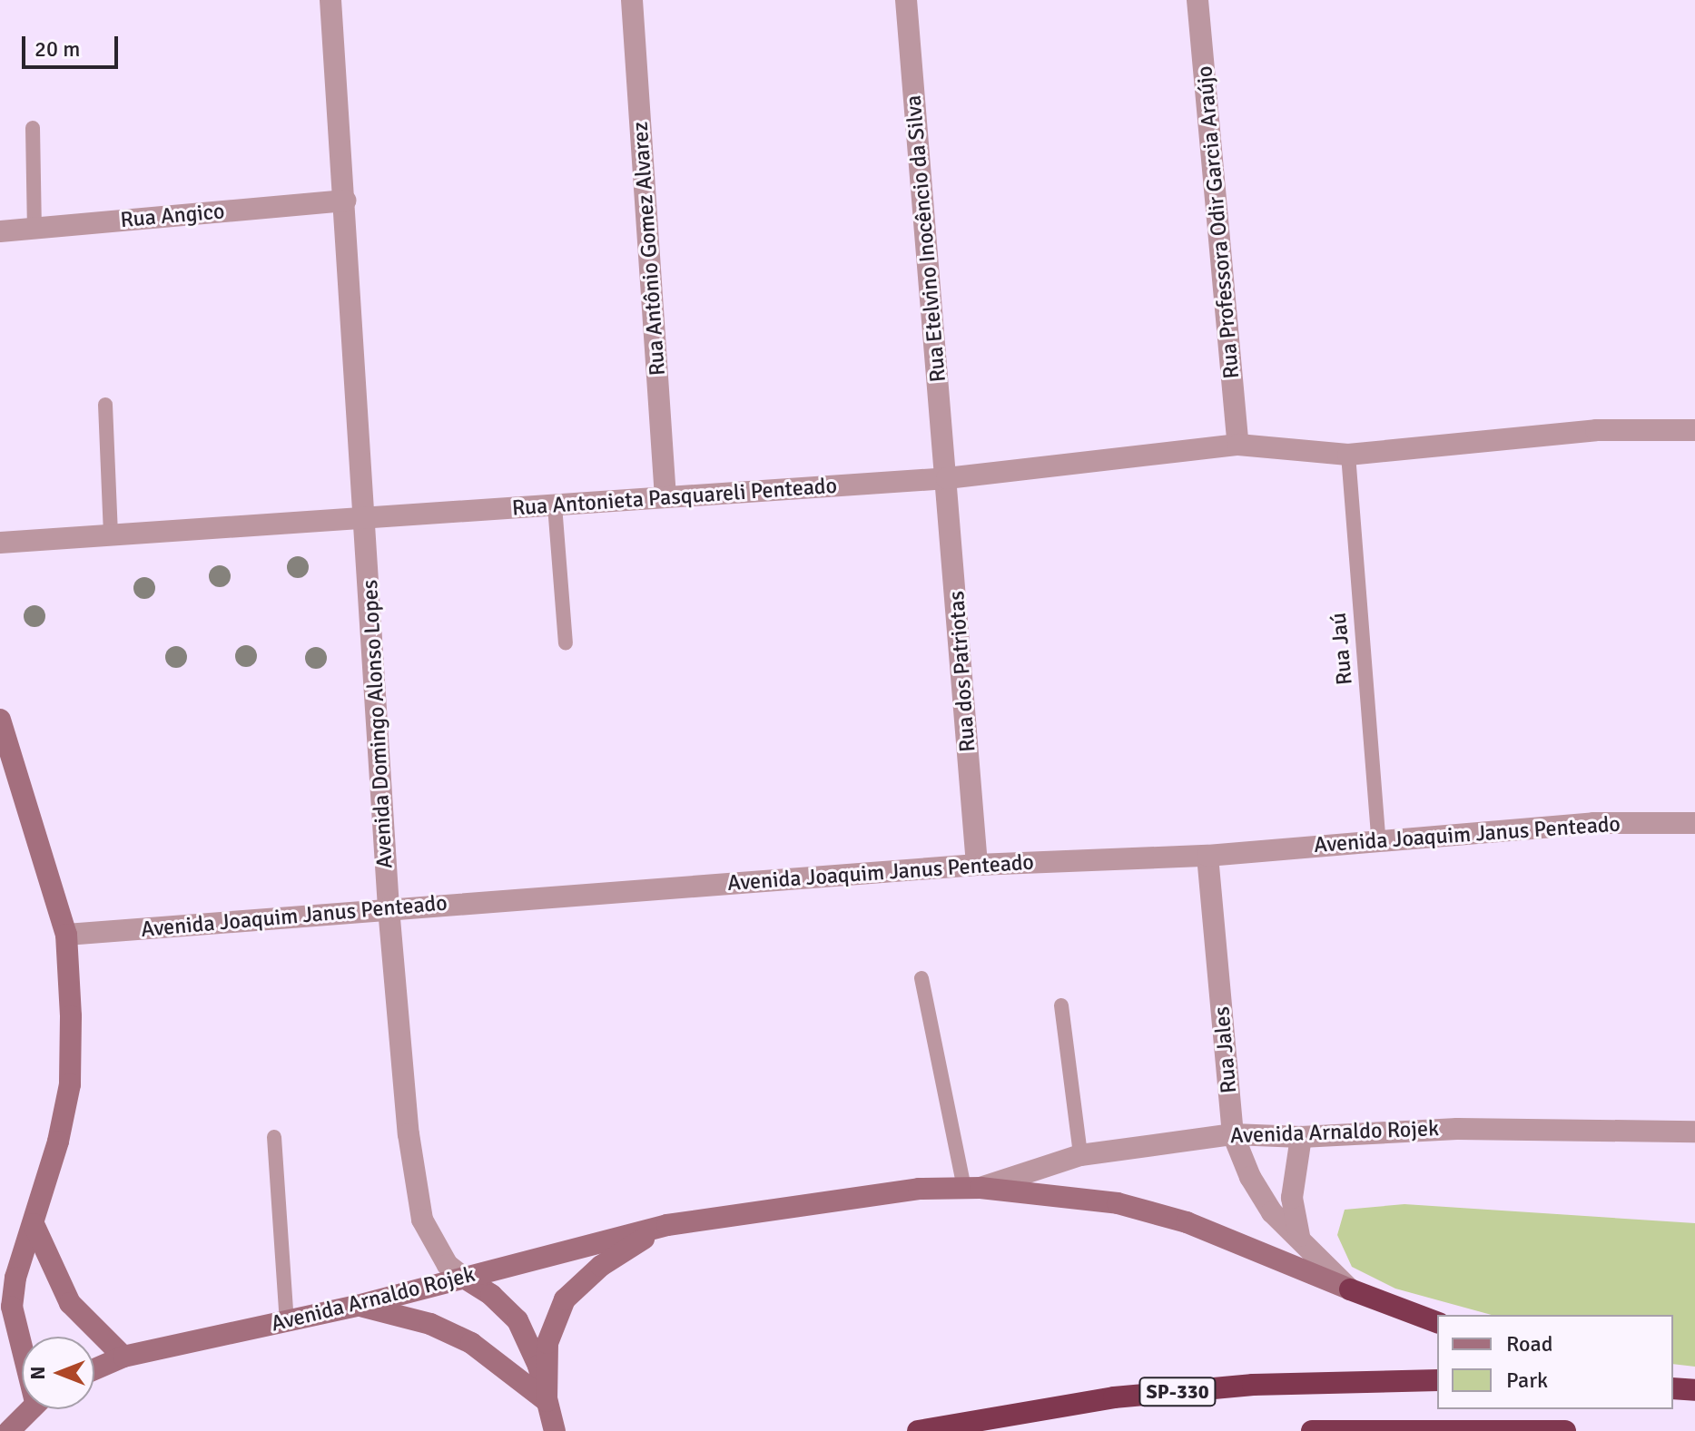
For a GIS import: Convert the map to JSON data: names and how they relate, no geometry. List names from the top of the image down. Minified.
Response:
{"streets":{"highway":["SP-330"],"street":["Rua Angico","Rua Professora Odir Garcia Araújo","Rua Etelvino Inocêncio da Silva","Rua Antônio Gomez Alvarez","Rua Antonieta Pasquareli Penteado","Rua dos Patriotas","Avenida Domingo Alonso Lopes","Avenida Joaquim Janus Penteado","Rua Jales","Avenida Arnaldo Rojek"],"lane":["Rua Jaú"]},"crossings":[["Rua Angico","Avenida Domingo Alonso Lopes"],["Rua Professora Odir Garcia Araújo","Rua Antonieta Pasquareli Penteado"],["Rua Etelvino Inocêncio da Silva","Rua Antonieta Pasquareli Penteado"],["Rua Etelvino Inocêncio da Silva","Rua dos Patriotas"],["Rua Antônio Gomez Alvarez","Rua Antonieta Pasquareli Penteado"],["Rua Antonieta Pasquareli Penteado","Rua Jaú"],["Rua Antonieta Pasquareli Penteado","Rua dos Patriotas"],["Rua Antonieta Pasquareli Penteado","Avenida Domingo Alonso Lopes"],["Rua Jaú","Avenida Joaquim Janus Penteado"],["Rua dos Patriotas","Avenida Joaquim Janus Penteado"],["Avenida Domingo Alonso Lopes","Avenida Joaquim Janus Penteado"],["Avenida Domingo Alonso Lopes","Avenida Arnaldo Rojek"],["Avenida Joaquim Janus Penteado","Rua Jales"],["Rua Jales","Avenida Arnaldo Rojek"]],"legend":["Road","Park"],"scale_bar":"20 m","north":"left"}
